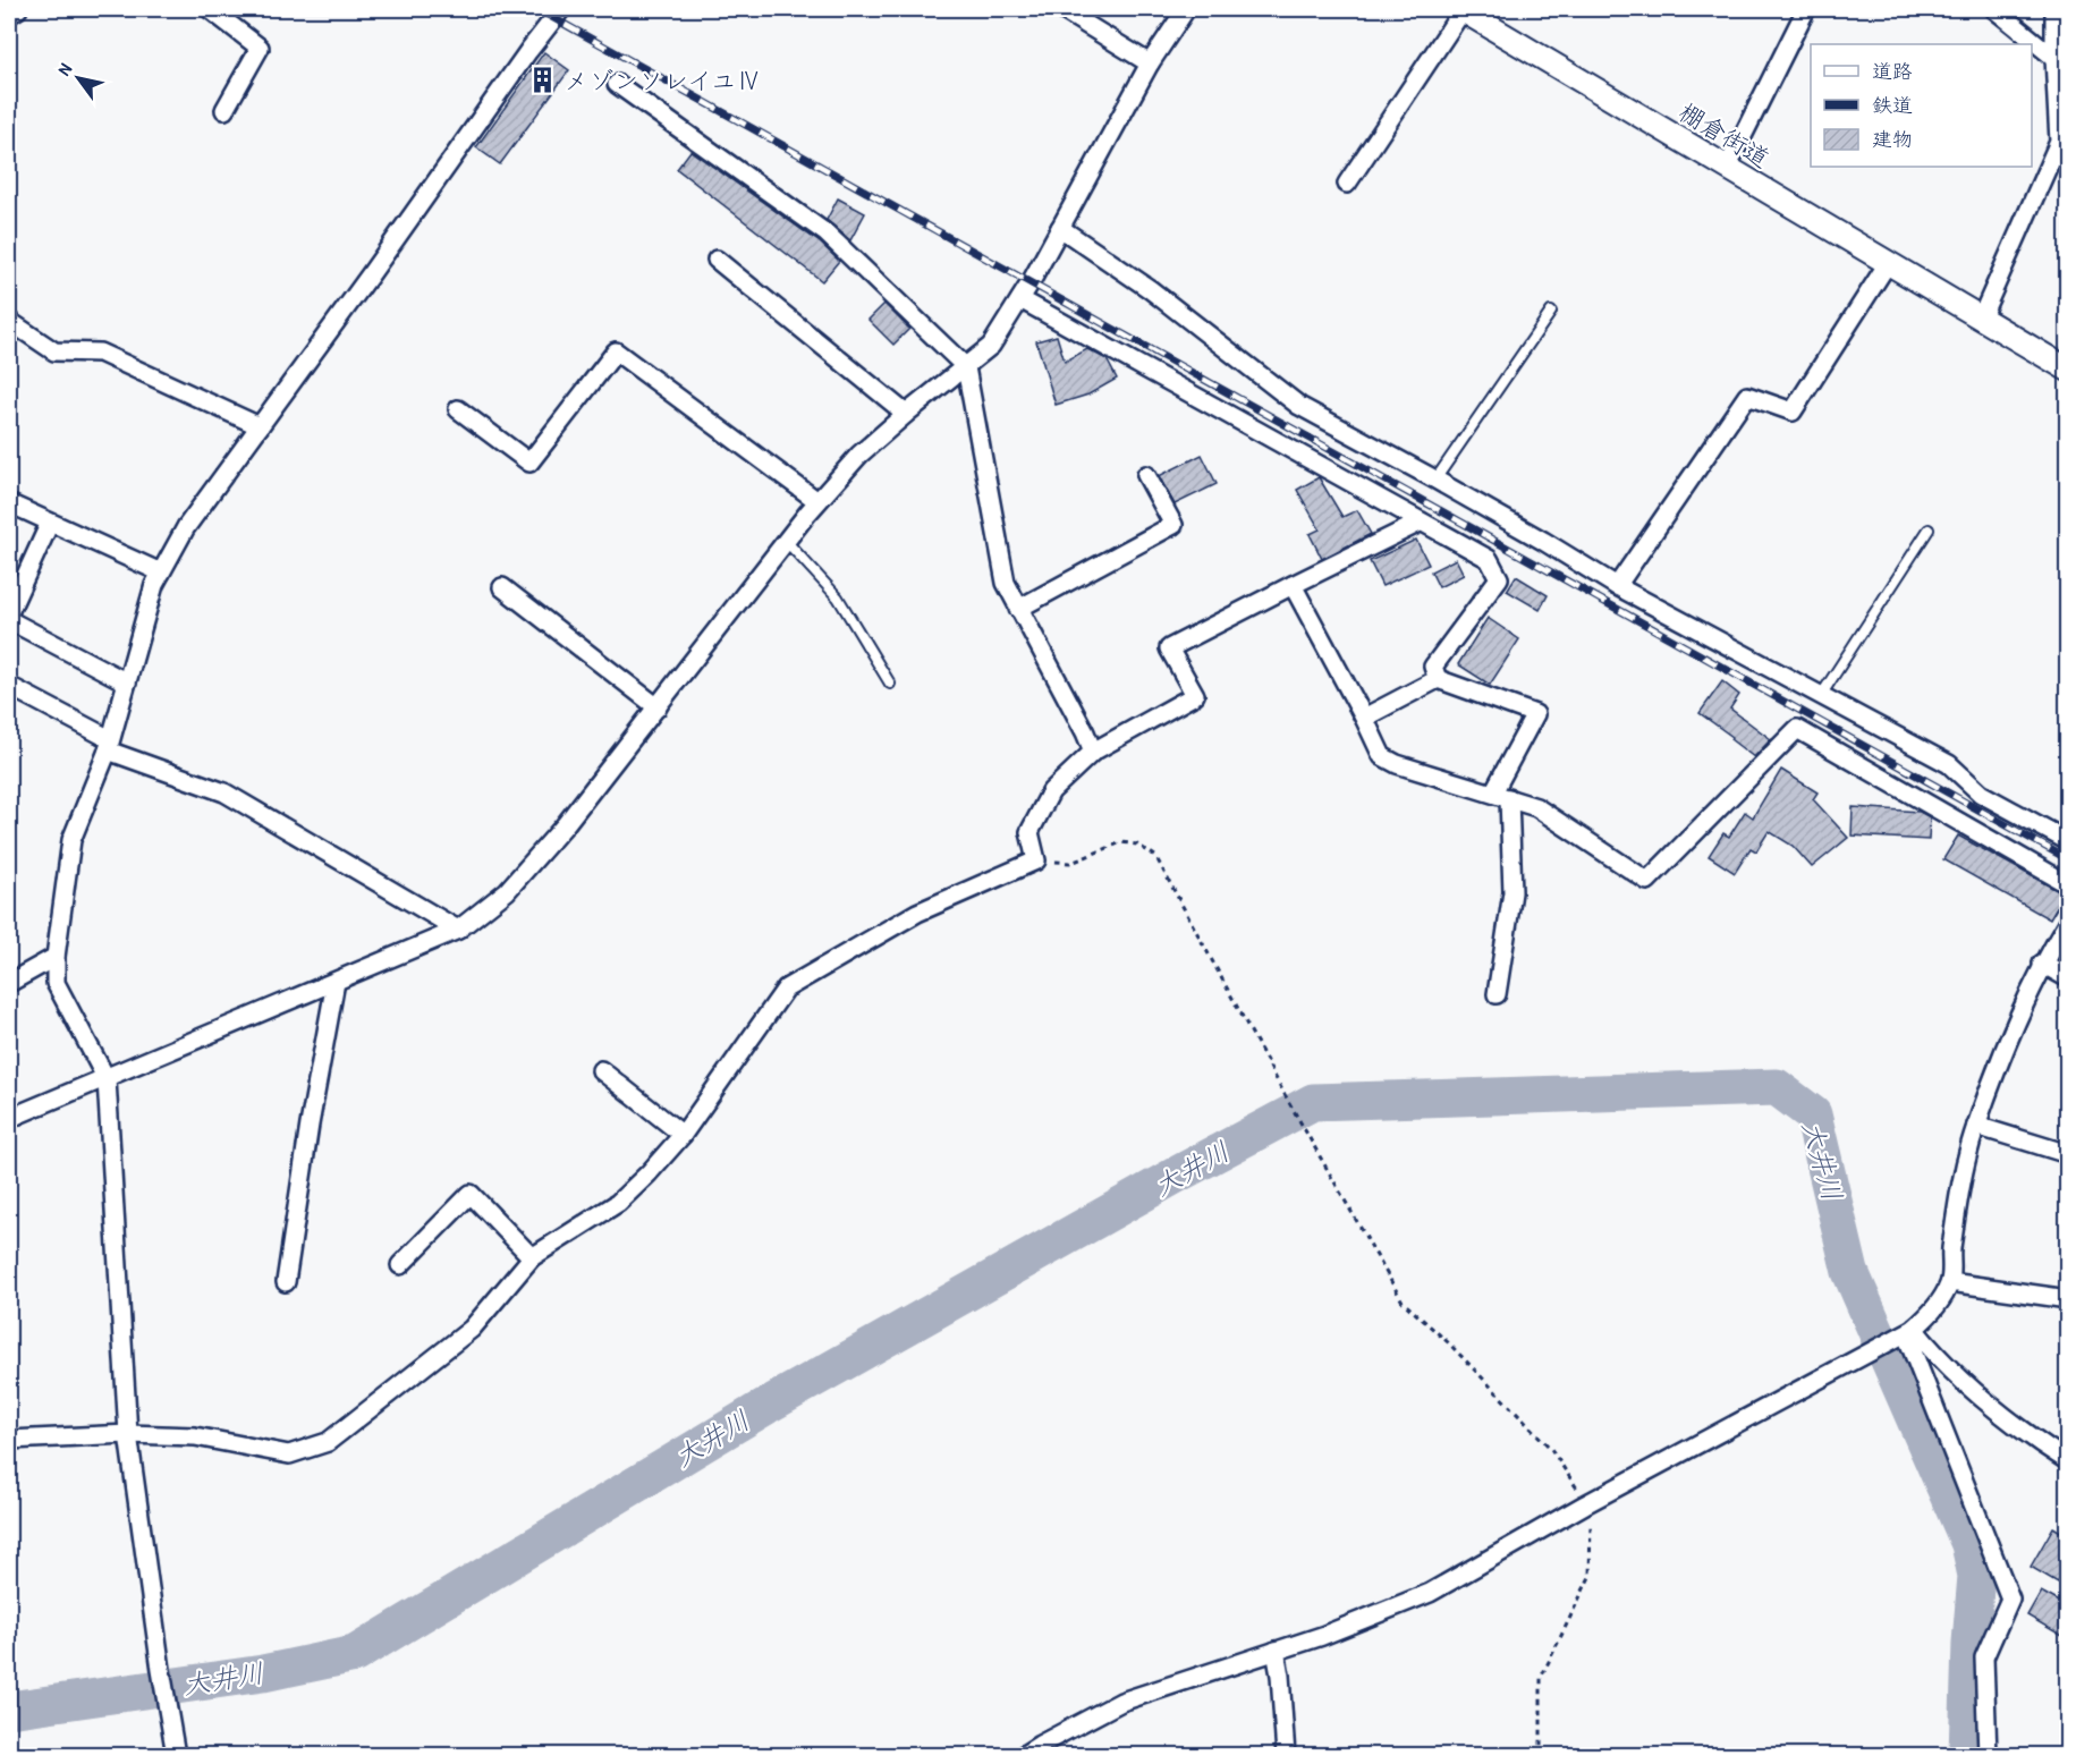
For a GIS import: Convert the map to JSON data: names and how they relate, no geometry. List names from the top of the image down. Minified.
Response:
{"streets":{"street":["棚倉街道"]},"water":["大井川"],"places":{"building":["メゾンソレイユⅣ"]},"legend":["道路","鉄道","建物"],"north":"top left"}
